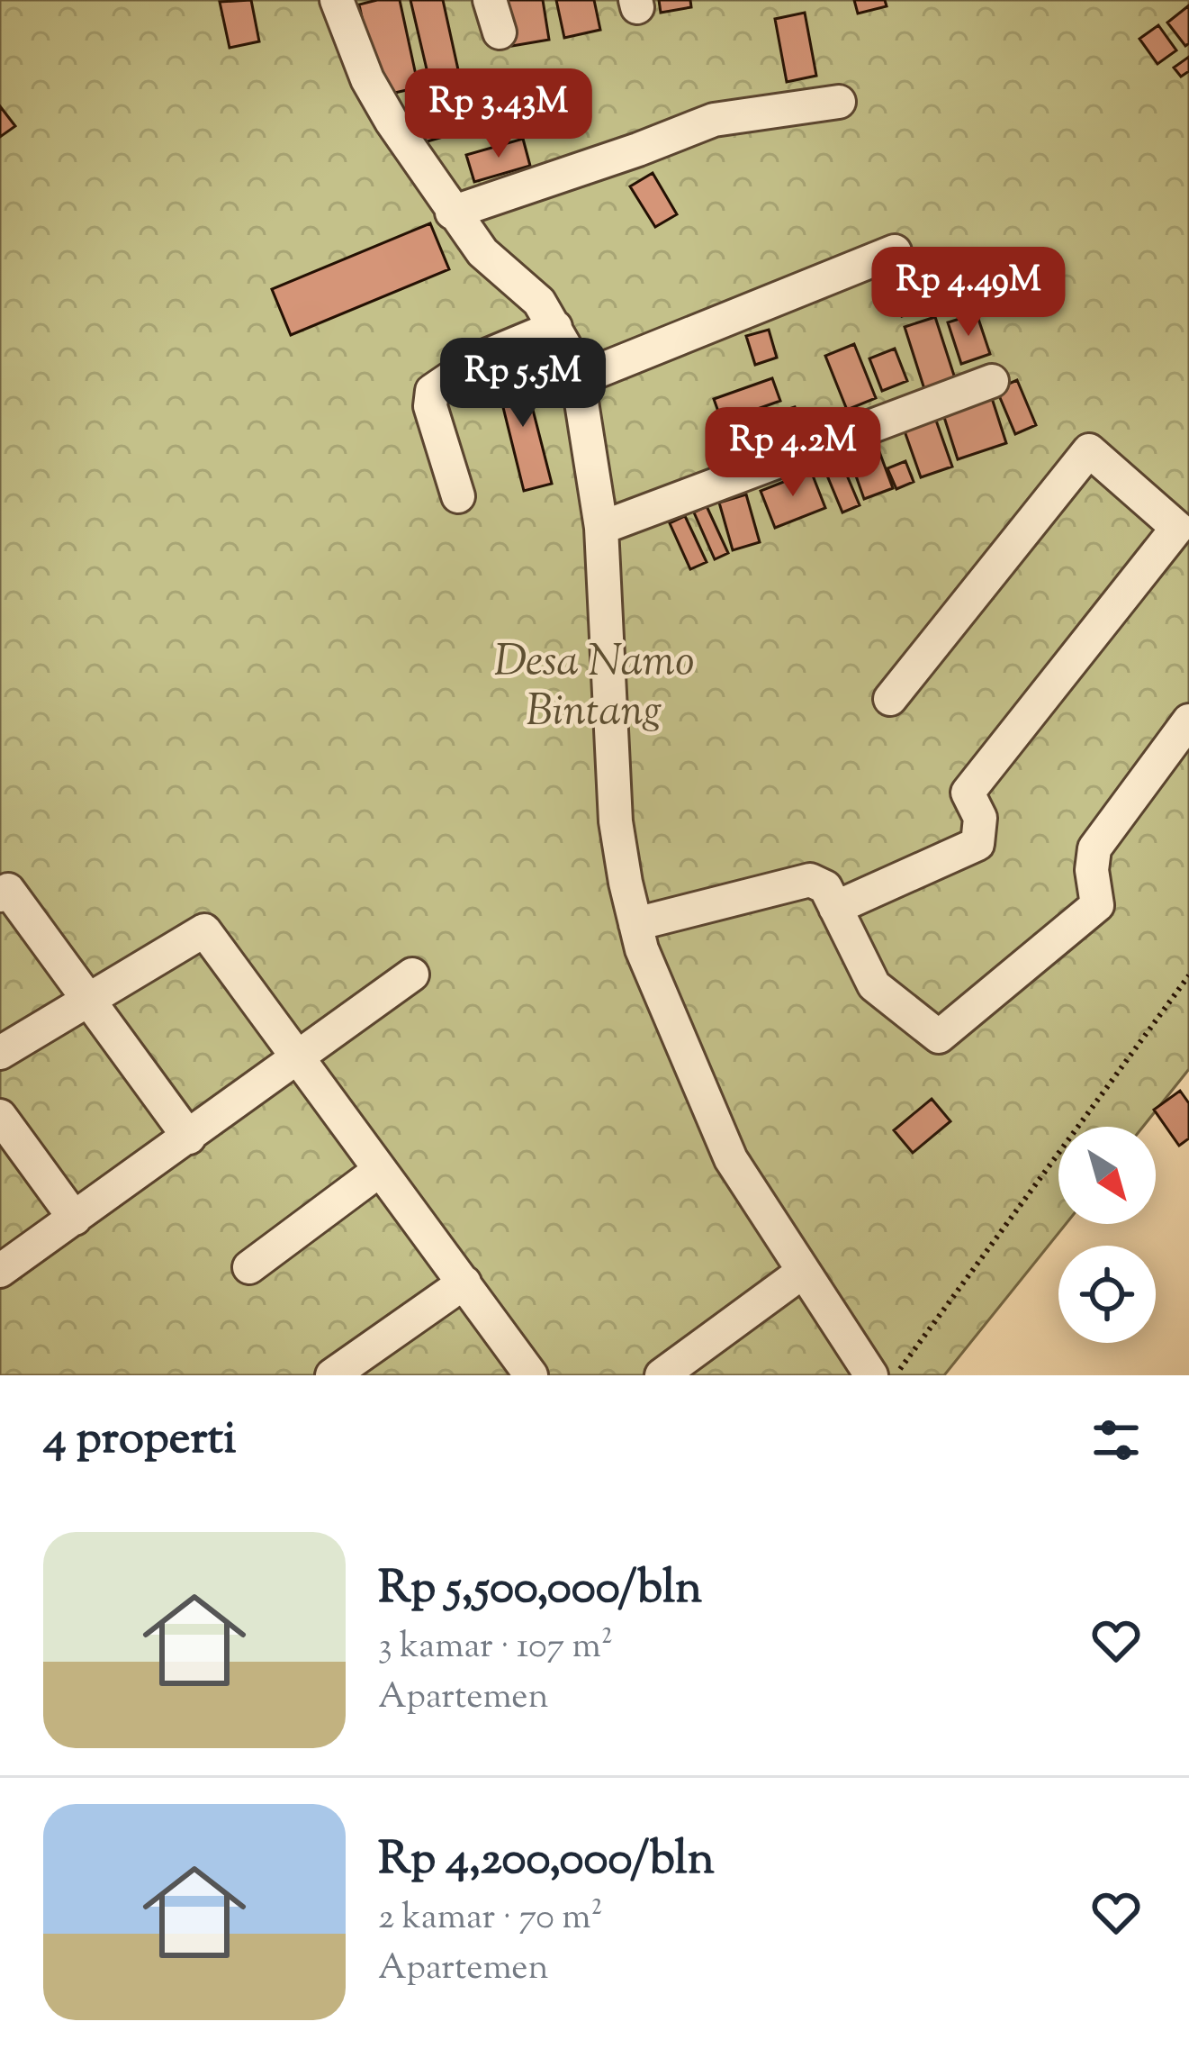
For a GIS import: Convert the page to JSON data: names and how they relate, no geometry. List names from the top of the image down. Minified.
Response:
{"parks":["Desa Namo Bintang"],"north":"bottom right","page":{"price":["Rp 3.43M","Rp 4.49M","Rp 5.5M","Rp 4.2M"],"heading":"4 properti","list":[{"name":"Rp 5,500,000/bln","note":"3 kamar · 107 m² · Apartemen"},{"name":"Rp 4,200,000/bln","note":"2 kamar · 70 m² · Apartemen"}]}}
